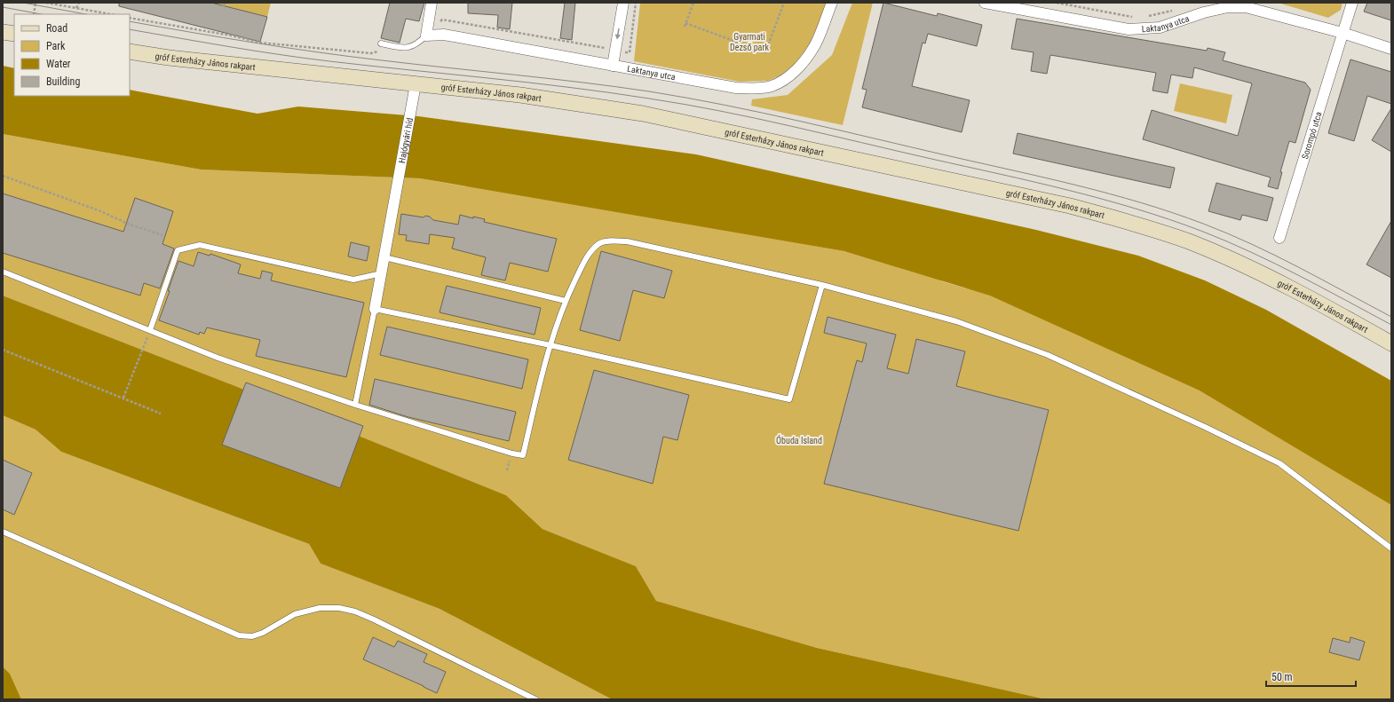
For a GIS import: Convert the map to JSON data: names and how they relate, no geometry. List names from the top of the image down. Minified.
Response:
{"streets":{"main road":["gróf Esterházy János rakpart"],"street":["Laktanya utca","Sorompó utca","Hajógyári híd"]},"crossings":[["Laktanya utca","Sorompó utca"],["gróf Esterházy János rakpart","Hajógyári híd"]],"parks":["Gyarmati Dezső park","Óbuda Island"],"legend":["Road","Park","Water","Building"],"scale_bar":"50 m"}
